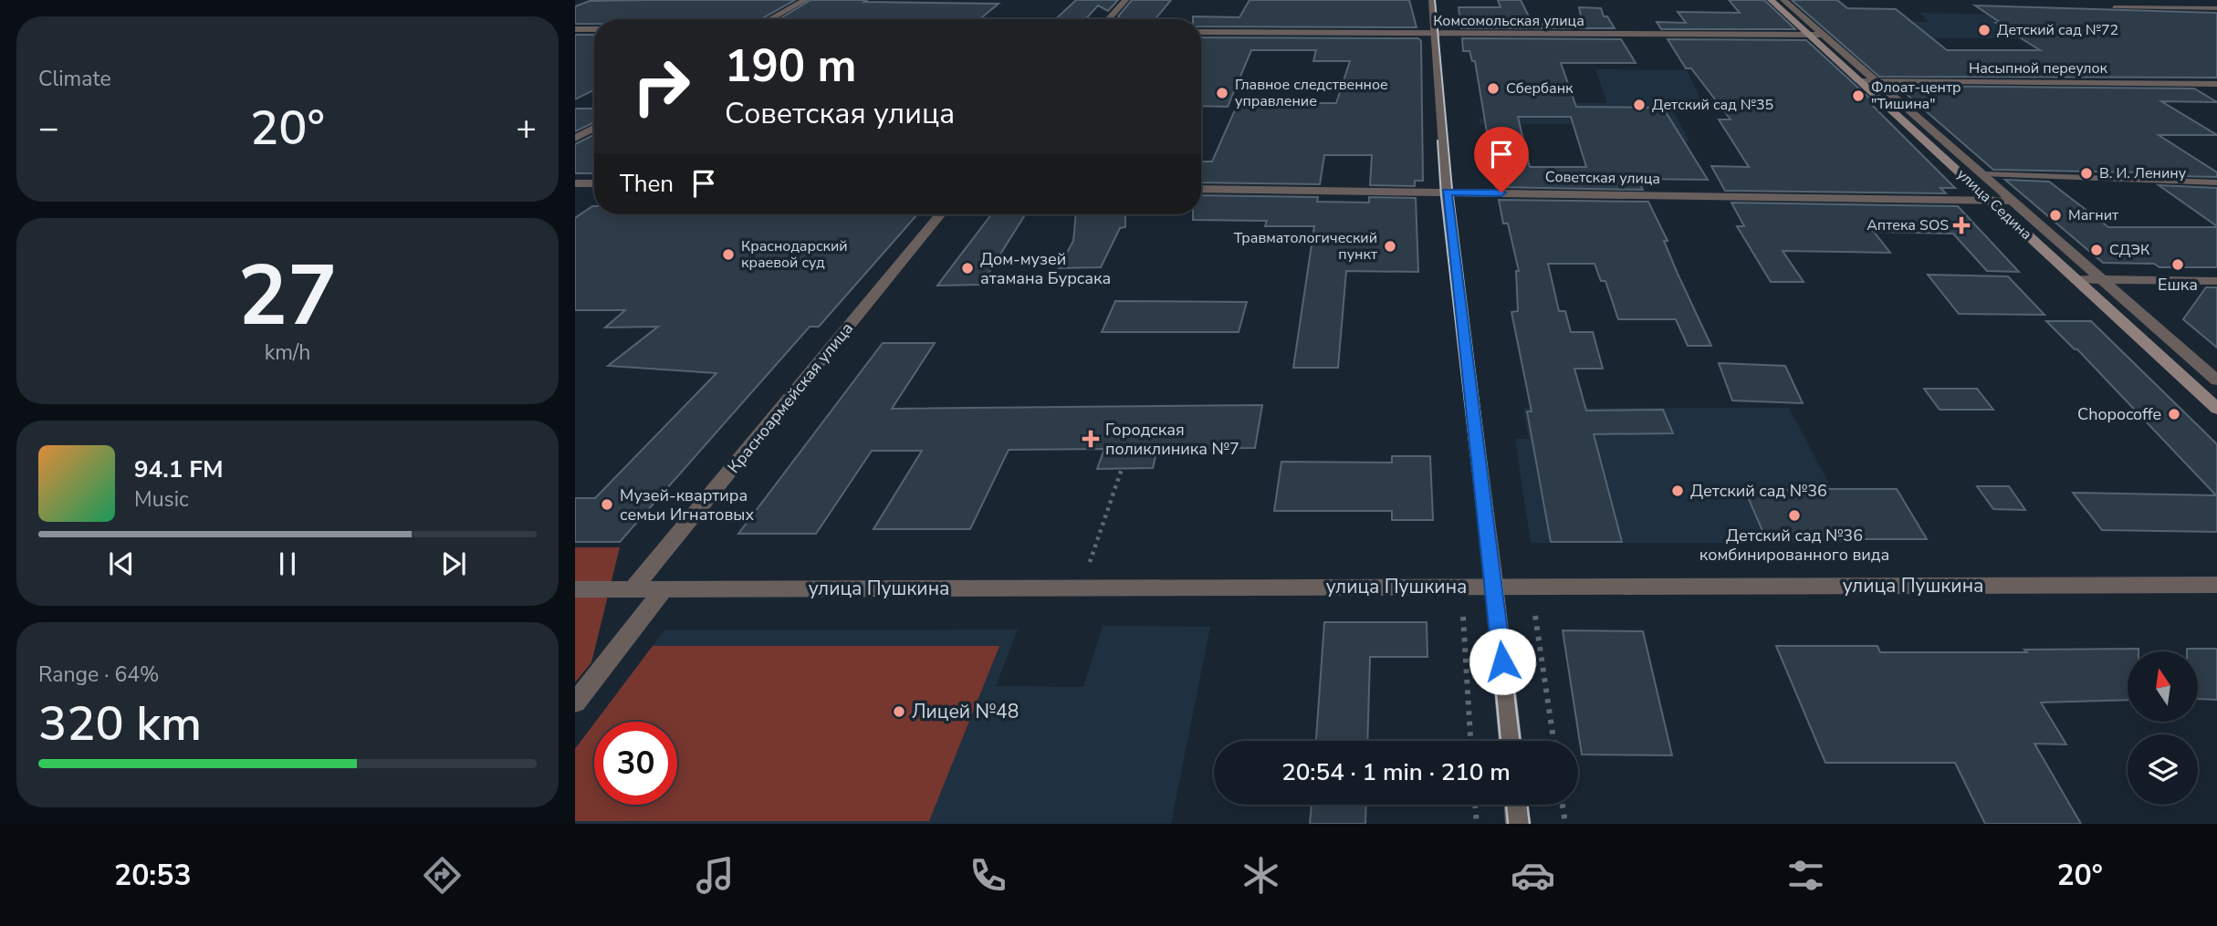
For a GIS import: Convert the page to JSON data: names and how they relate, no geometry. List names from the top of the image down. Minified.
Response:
{"streets":{"main road":["улица Седина"],"street":["Комсомольская улица","Насыпной переулок","Советская улица","Красноармейская улица","улица Пушкина"]},"crossings":[["Комсомольская улица","улица Седина"],["Насыпной переулок","улица Седина"],["Советская улица","улица Седина"],["Красноармейская улица","улица Пушкина"]],"places":{"other":["Детский сад №72","Сбербанк","Главное следственное управление","Флоат-центр \"Тишина\"","Детский сад №35","В. И. Ленину","Магнит","Травматологический пункт","СДЭК","Краснодарский краевой суд","Ешка","Дом-музей атамана Бурсака","Chopocoffe","Детский сад №36","Музей-квартира семьи Игнатовых","Детский сад №36 комбинированного вида","Лицей №48"],"health":["Аптека SOS","Городская поликлиника №7"]},"north":"top","page":{"tile":["Climate",["27","km/h"],["Range · 64%","320 km"]],"turn":["190 m","Советская улица"],"heat":["−","20°","+"],"then":"Then","song":["94.1 FM","Music"],"limit":"30","trip":"20:54 · 1 min · 210 m","tabs":["20:53","20°"]}}
